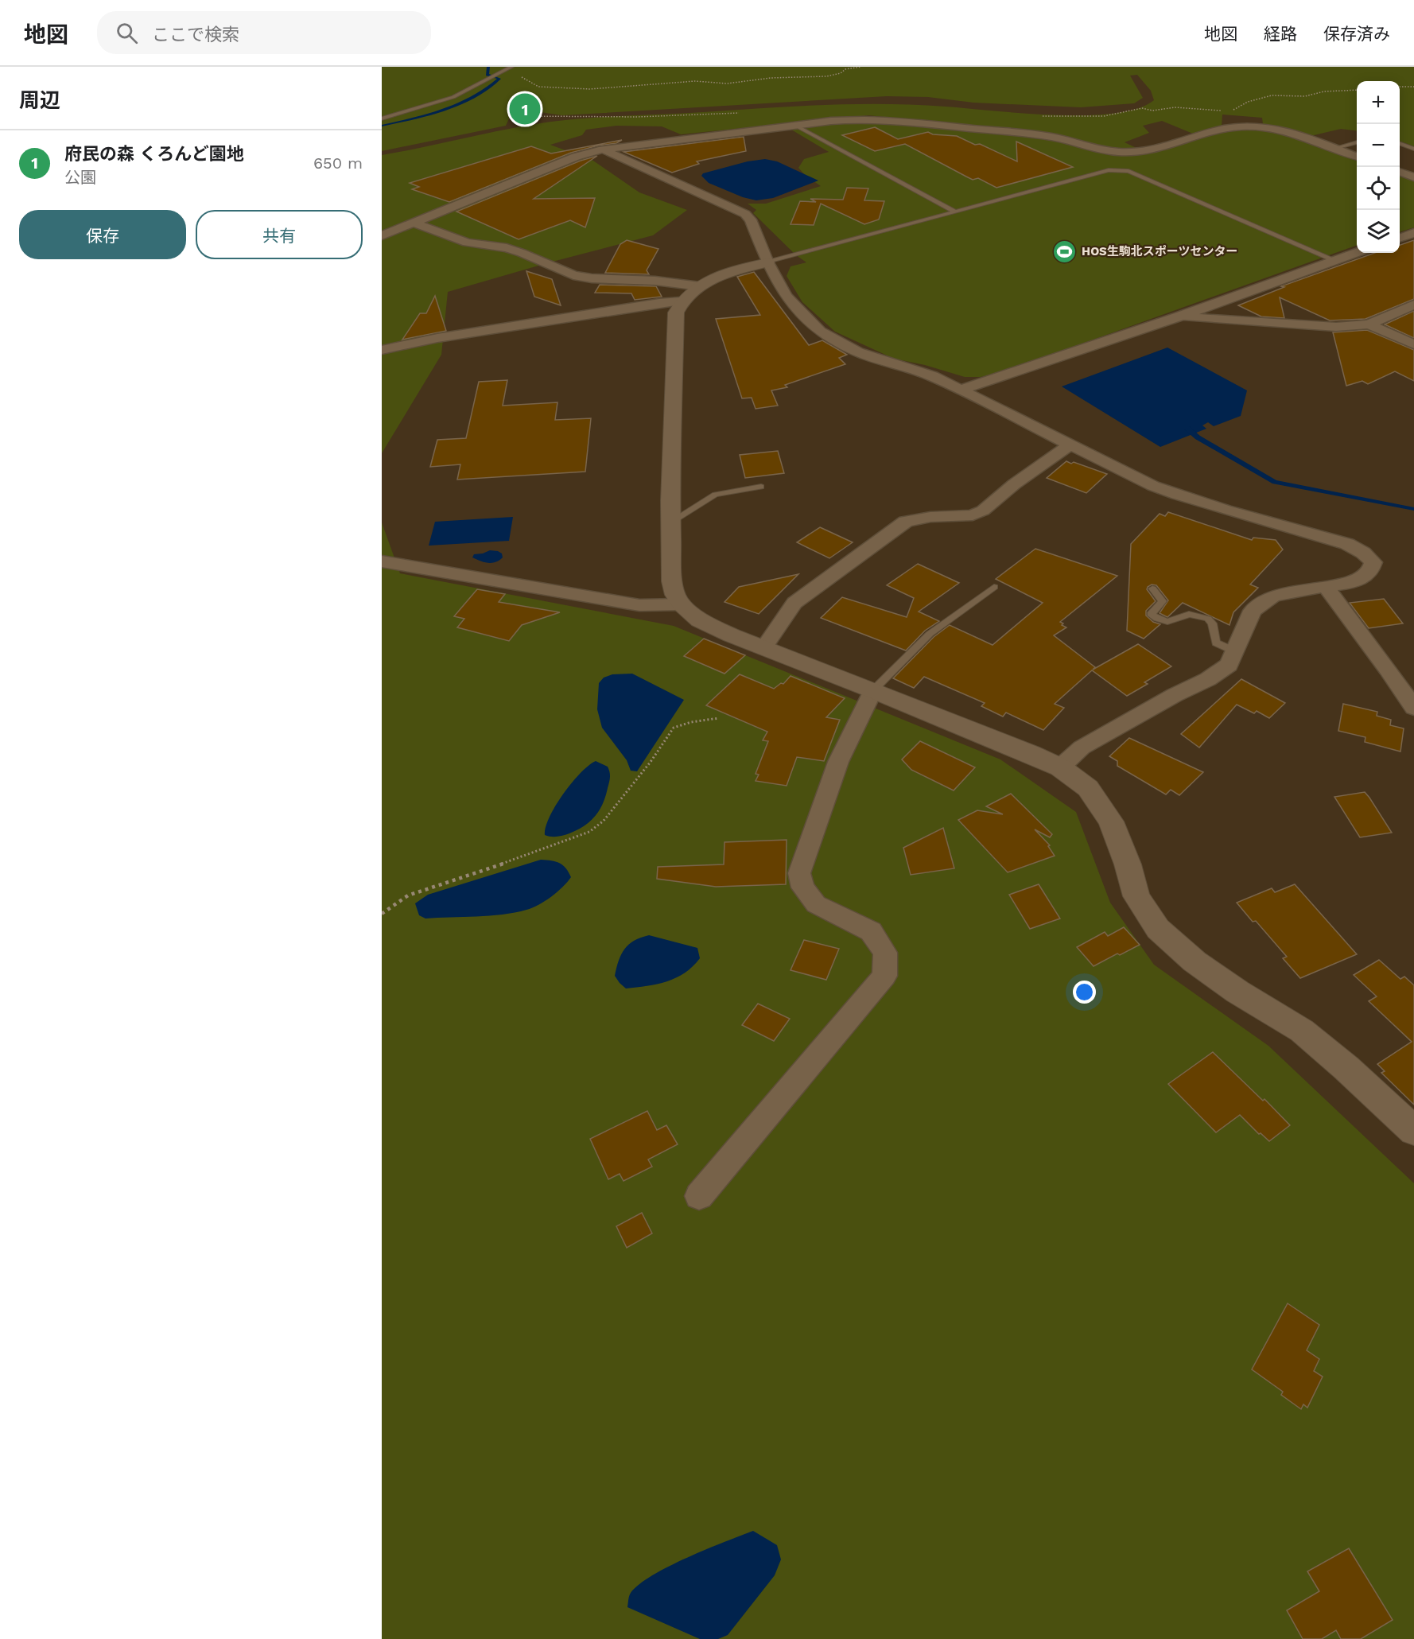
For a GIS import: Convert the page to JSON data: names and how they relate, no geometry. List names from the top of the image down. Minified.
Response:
{"places":{"sports":["HOS生駒北スポーツセンター"]},"page":{"header":"地図","search":"ここで検索","nav":["地図","経路","保存済み"],"heading":"周辺","map_buttons":["+","−"],"pins":"1","list":[{"mark":"1","name":"府民の森 くろんど園地","note":"公園","value":"650 m"}],"buttons":["保存","共有"]}}
